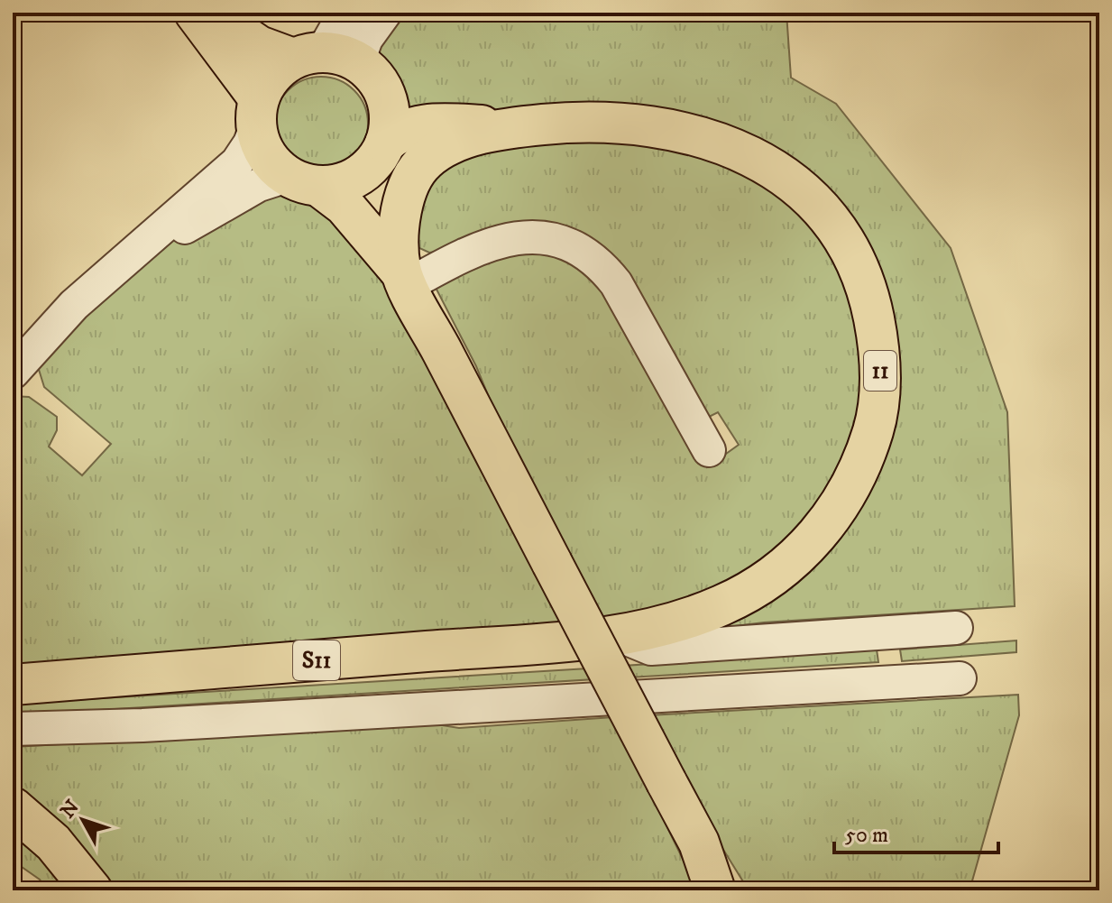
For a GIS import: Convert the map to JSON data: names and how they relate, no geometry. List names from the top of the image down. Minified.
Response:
{"streets":{"main road":["11","S11"]},"crossings":[["11","S11"]],"scale_bar":"50 m","north":"top left"}
